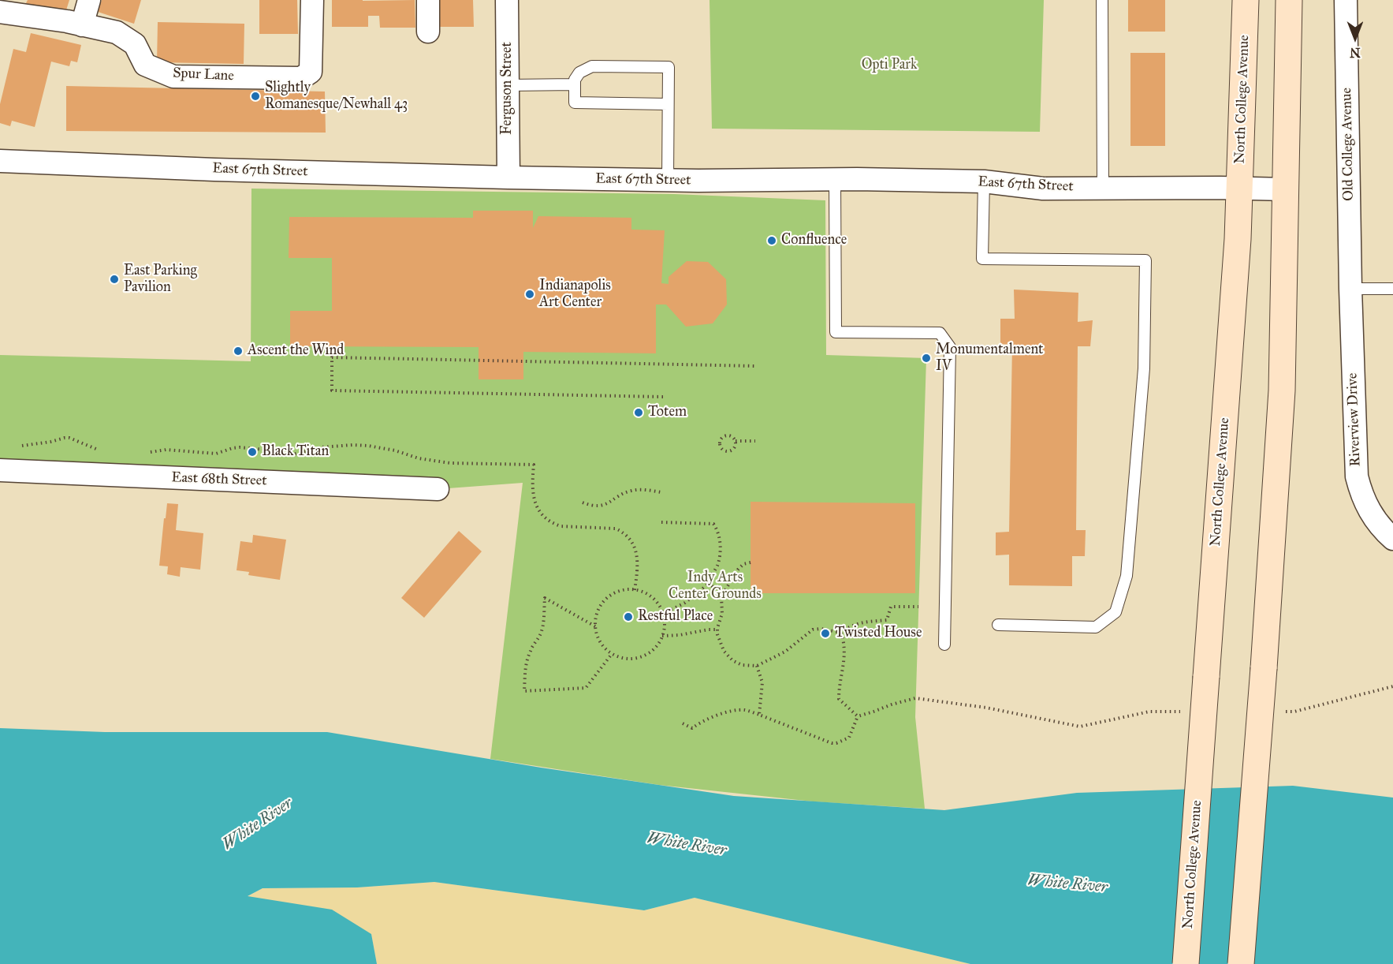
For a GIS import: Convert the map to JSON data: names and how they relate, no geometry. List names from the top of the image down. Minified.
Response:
{"streets":{"main road":["North College Avenue"],"street":["Spur Lane","Ferguson Street","Old College Avenue","East 67th Street","Riverview Drive","East 68th Street"]},"crossings":[["Ferguson Street","East 67th Street"],["North College Avenue","East 67th Street"],["Old College Avenue","Riverview Drive"]],"water":["White River"],"parks":["Opti Park","Indy Arts Center Grounds"],"places":["Slightly Romanesque/Newhall 43","Confluence","East Parking Pavilion","Indianapolis Art Center","Ascent the Wind","Monumentalment IV","Totem","Black Titan","Restful Place","Twisted House"],"north":"bottom"}
